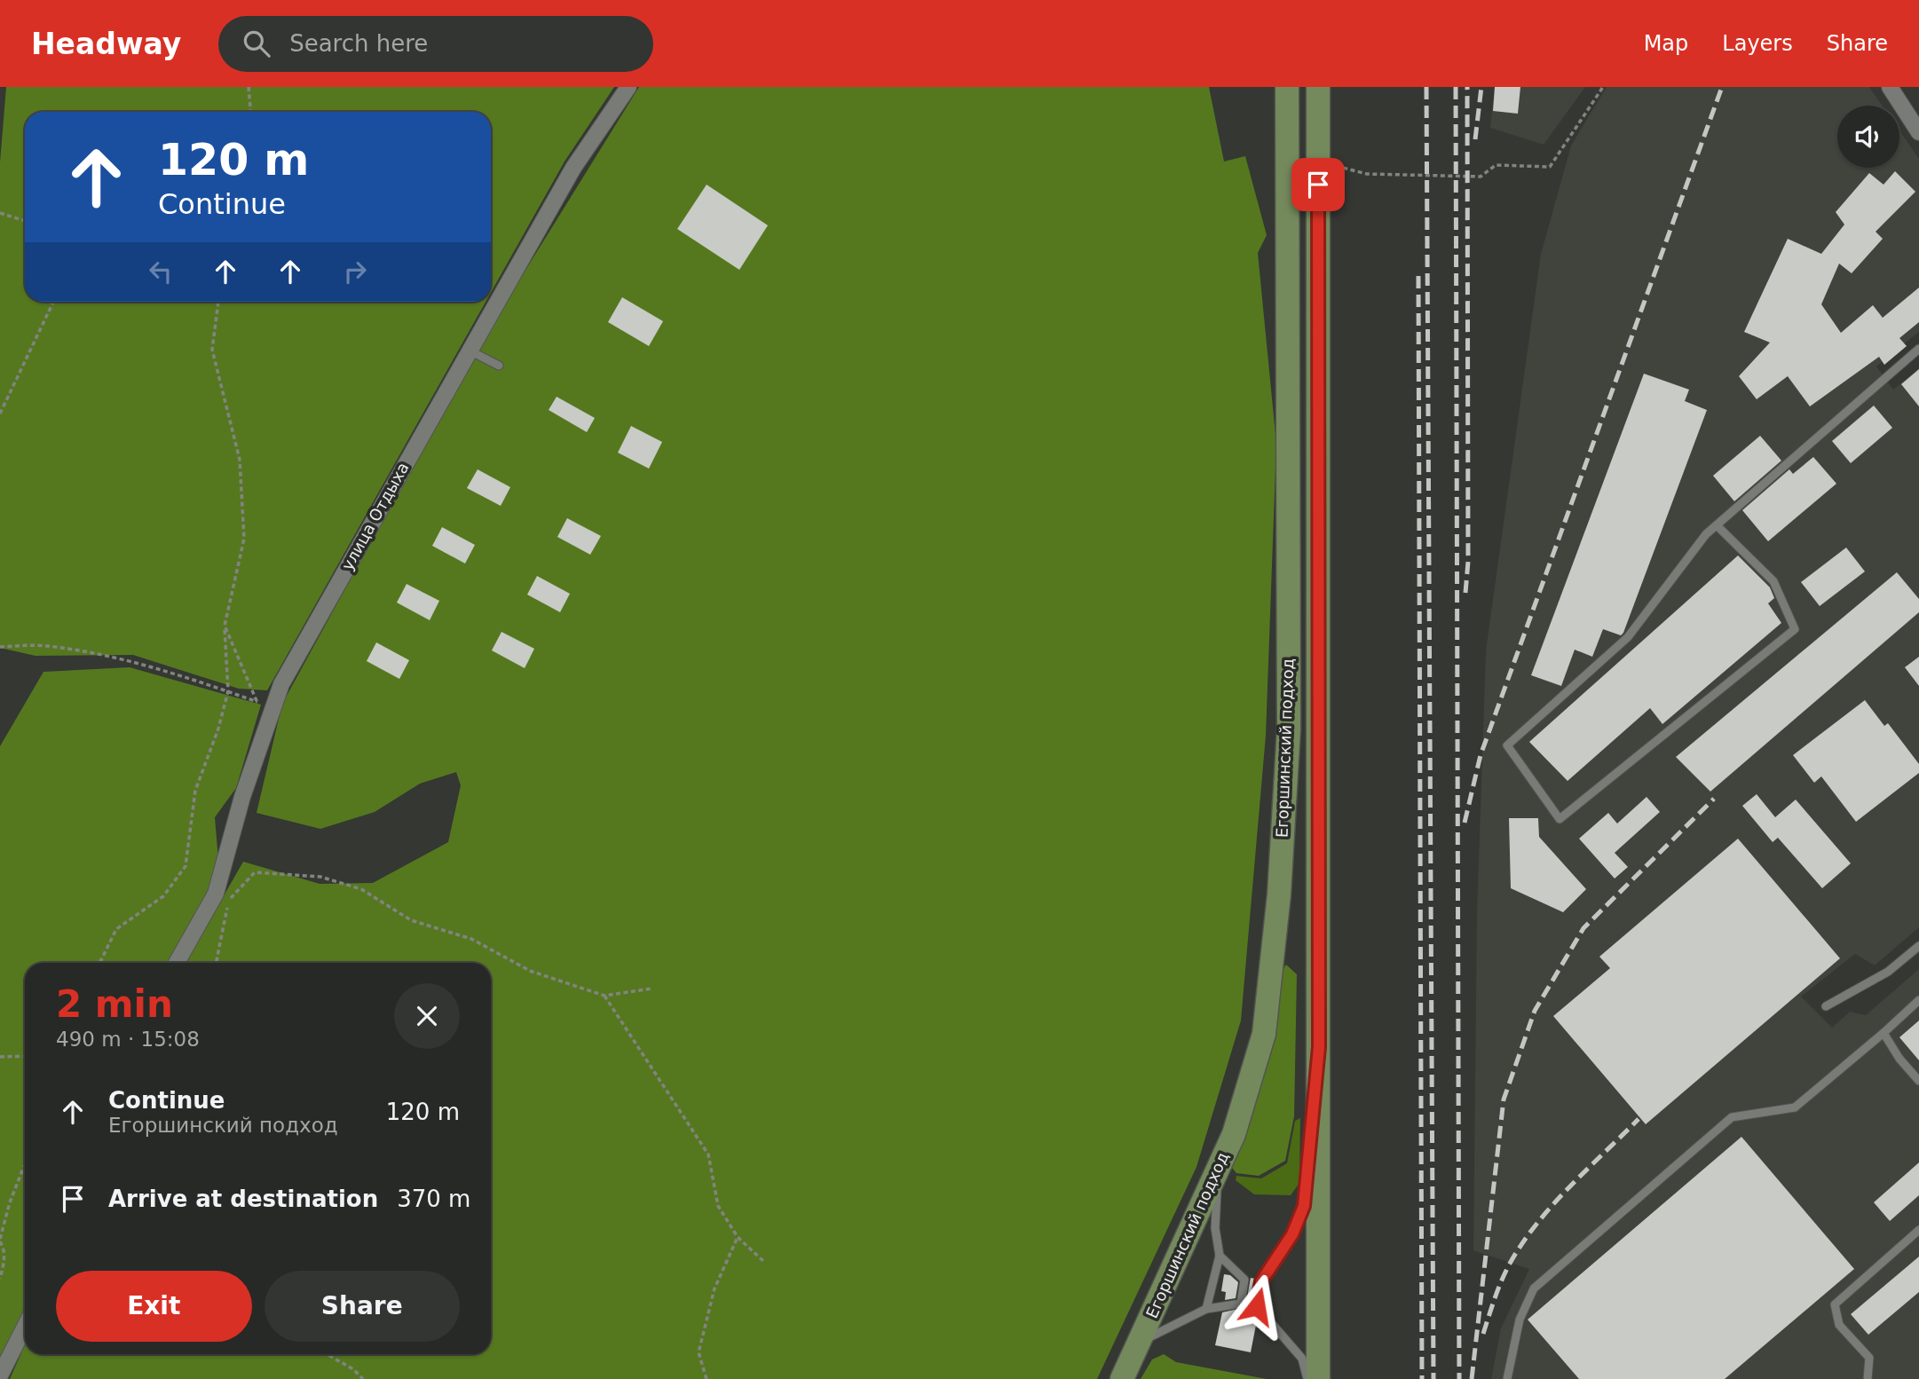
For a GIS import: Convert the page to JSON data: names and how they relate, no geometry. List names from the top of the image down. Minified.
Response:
{"streets":{"main road":["Егоршинский подход"],"street":["улица Отдыха"]},"page":{"header":"Headway","search":"Search here","nav":["Map","Layers","Share"],"turn":["120 m","Continue"],"heading":["2 min","490 m · 15:08"],"list":[{"name":"Continue","note":"Егоршинский подход","value":"120 m"},{"name":"Arrive at destination","value":"370 m"}],"buttons":["Exit","Share"]}}
